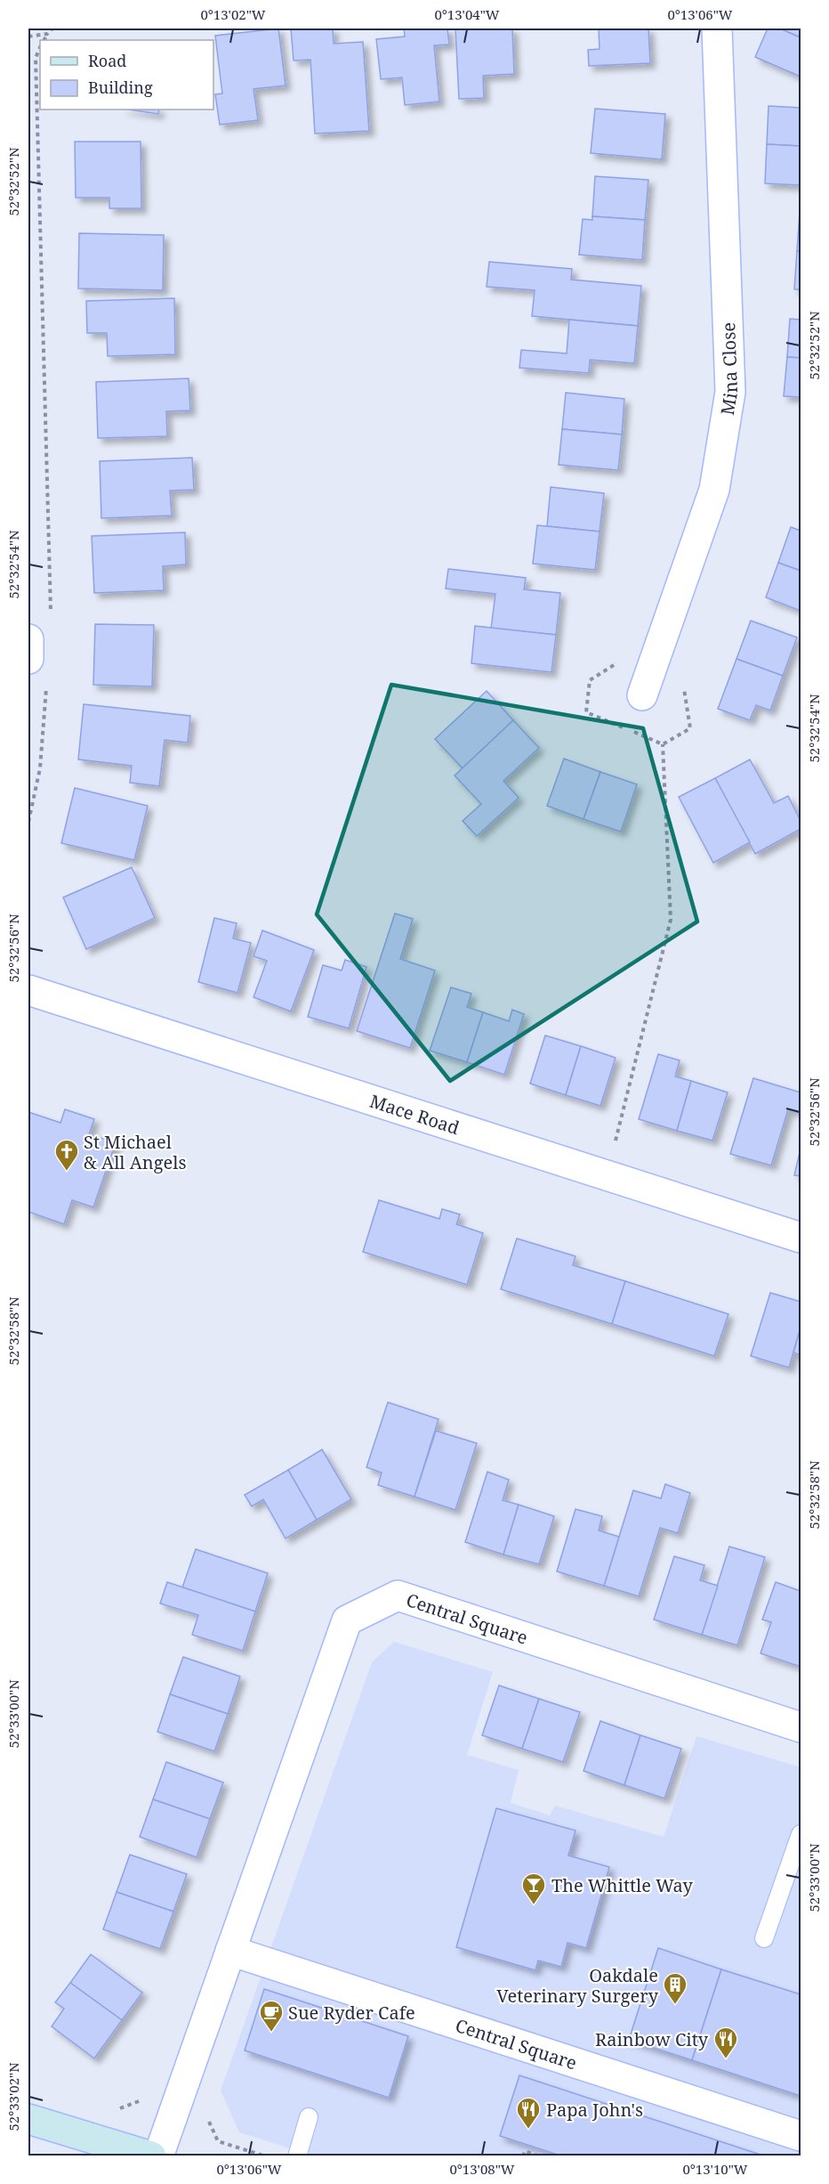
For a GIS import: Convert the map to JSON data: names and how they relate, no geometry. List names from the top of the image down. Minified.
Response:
{"streets":{"street":["Mina Close","Mace Road","Central Square"]},"places":{"church":["St Michael & All Angels"],"bar":["The Whittle Way"],"building":["Oakdale Veterinary Surgery"],"cafe":["Sue Ryder Cafe"],"restaurant":["Rainbow City","Papa John's"]},"legend":["Road","Building"],"coordinates":["0°13'02\"W","0°13'04\"W","0°13'06\"W","52°32'52\"N","52°32'54\"N","52°32'56\"N","52°32'58\"N","52°33'00\"N","52°33'02\"N","0°13'08\"W","0°13'10\"W"]}
